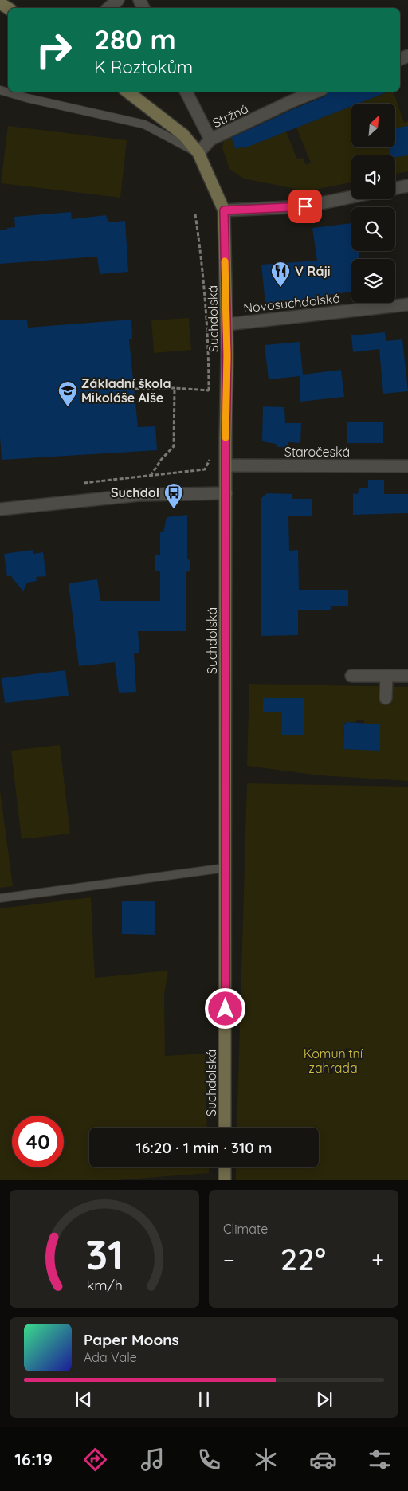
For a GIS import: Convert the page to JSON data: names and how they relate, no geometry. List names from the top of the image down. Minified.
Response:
{"streets":{"street":["Stržná","Novosuchdolská","Suchdolská","Staročeská"]},"crossings":[["Stržná","Suchdolská"],["Novosuchdolská","Suchdolská"],["Suchdolská","Staročeská"]],"parks":["Komunitní zahrada"],"places":{"restaurant":["V Ráji"],"school or university":["Základní škola Mikoláše Alše"],"bus stop":["Suchdol"]},"north":"top right","page":{"turn":["280 m","K Roztokům"],"limit":"40","trip":"16:20 · 1 min · 310 m","tile":"Climate","heat":["−","22°","+"],"song":["Paper Moons","Ada Vale"],"tabs":"16:19","gauge":["31","km/h"]}}
